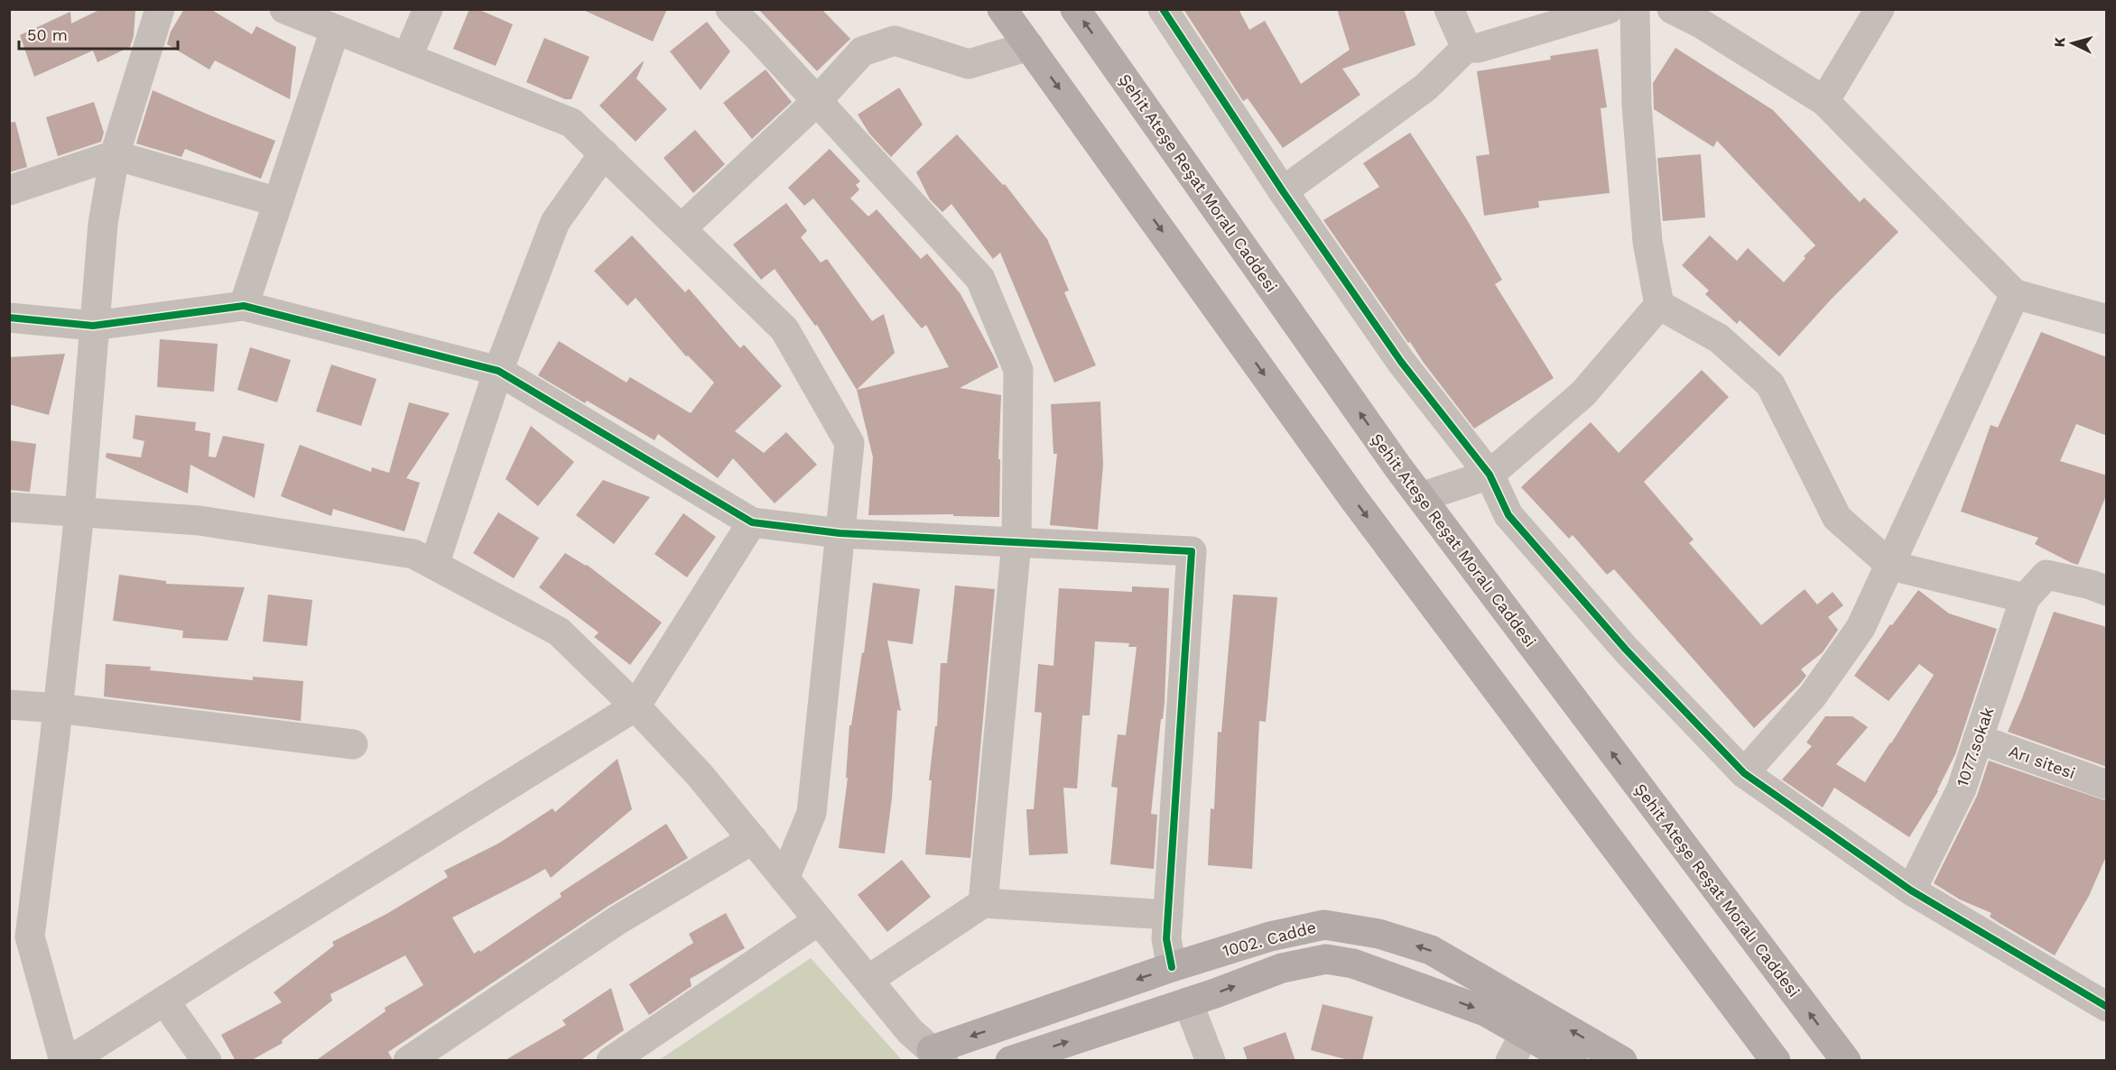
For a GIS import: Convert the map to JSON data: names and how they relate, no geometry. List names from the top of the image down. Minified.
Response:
{"streets":{"main road":["Şehit Ateşe Reşat Moralı Caddesi","1002. Cadde"],"street":["1077.sokak","Arı sitesi"]},"crossings":[["1077.sokak","Arı sitesi"]],"scale_bar":"50 m","north":"left"}
